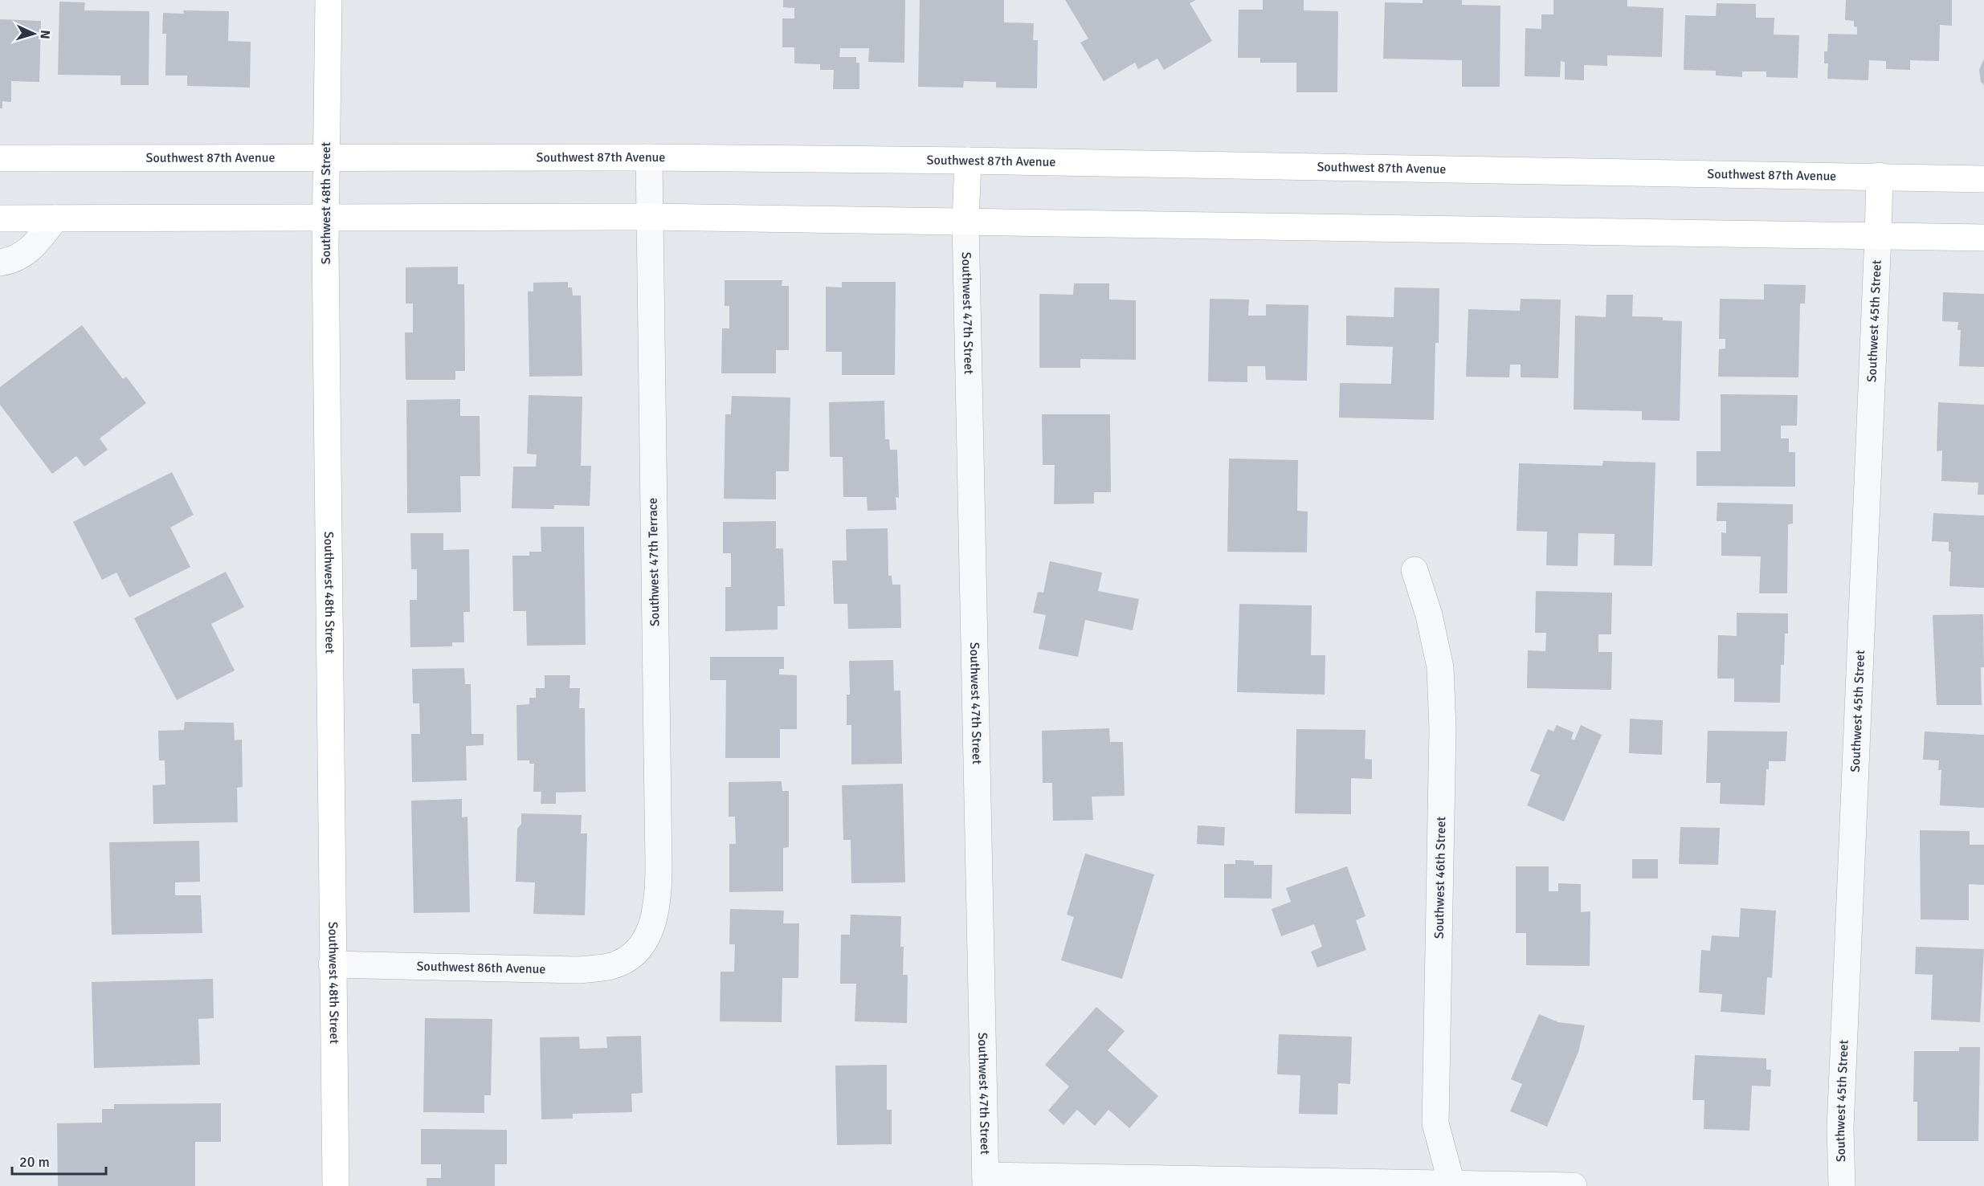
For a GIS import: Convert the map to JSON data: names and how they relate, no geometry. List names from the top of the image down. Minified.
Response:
{"streets":{"main road":["Southwest 87th Avenue","Southwest 48th Street"],"street":["Southwest 47th Street","Southwest 45th Street","Southwest 47th Terrace","Southwest 46th Street","Southwest 86th Avenue"]},"crossings":[["Southwest 87th Avenue","Southwest 48th Street"],["Southwest 87th Avenue","Southwest 47th Terrace"],["Southwest 48th Street","Southwest 86th Avenue"],["Southwest 47th Terrace","Southwest 86th Avenue"]],"scale_bar":"20 m","north":"right"}
